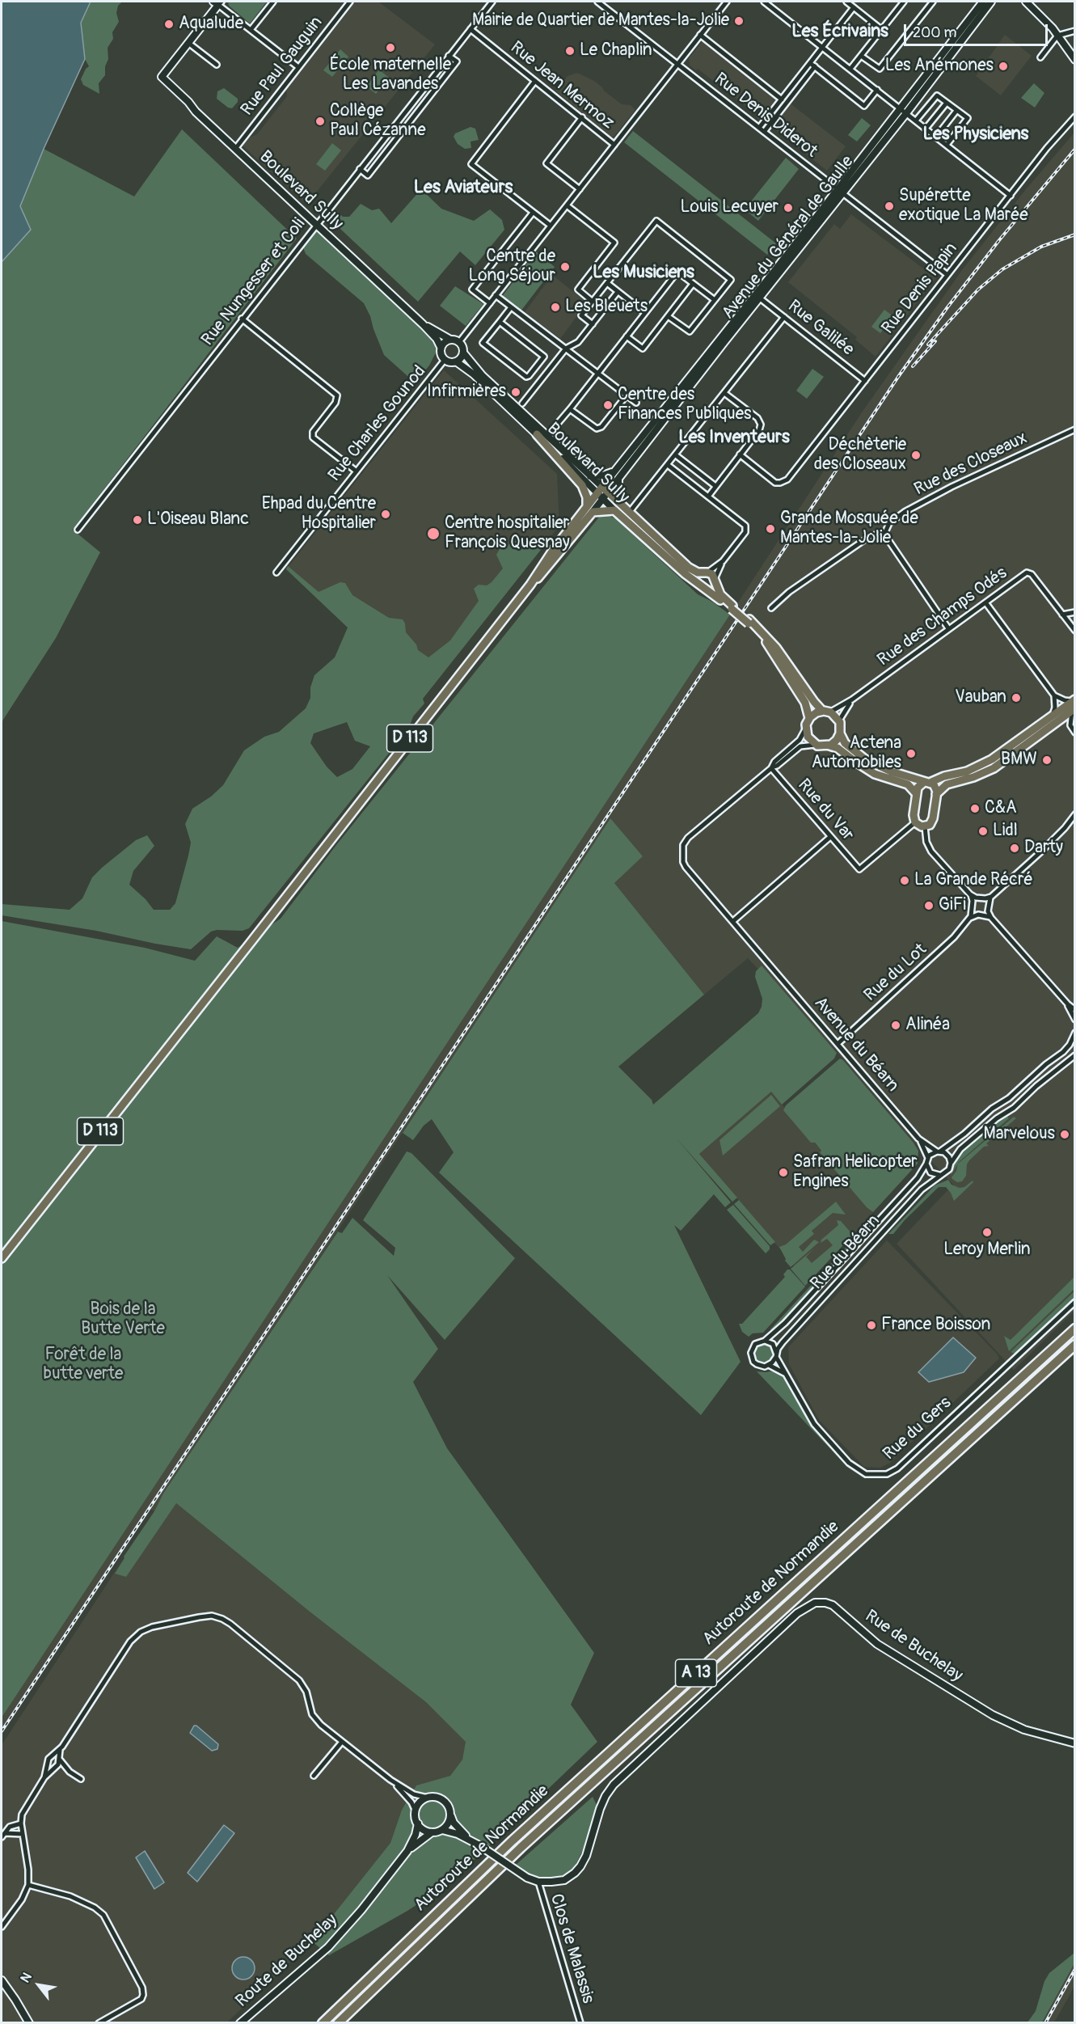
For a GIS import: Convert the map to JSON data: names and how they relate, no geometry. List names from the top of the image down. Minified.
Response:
{"streets":{"highway":["Autoroute de Normandie","A 13"],"main road":["Boulevard Sully","D 113"],"street":["Rue Paul Gauguin","Rue Jean Mermoz","Rue Denis Diderot","Avenue du Général de Gaulle","Rue Nungesser et Coli","Rue Denis Papin","Rue Galilée","Rue Charles Gounod","Rue des Closeaux","Rue des Champs Odés","Rue du Var","Rue du Lot","Avenue du Béarn","Rue du Béarn","Rue du Gers","Rue de Buchelay","Clos de Malassis","Route de Buchelay"]},"crossings":[["Rue Paul Gauguin","Boulevard Sully"],["Rue Jean Mermoz","Rue Nungesser et Coli"],["Rue Denis Diderot","Avenue du Général de Gaulle"],["Rue Denis Diderot","Rue Denis Papin"],["Boulevard Sully","Avenue du Général de Gaulle"],["Boulevard Sully","Rue Nungesser et Coli"],["Boulevard Sully","Rue Charles Gounod"],["Boulevard Sully","D 113"],["Avenue du Général de Gaulle","Rue Galilée"],["Avenue du Général de Gaulle","D 113"],["Rue Denis Papin","Rue Galilée"],["Rue du Var","Avenue du Béarn"],["Rue du Lot","Avenue du Béarn"],["Avenue du Béarn","Rue du Béarn"],["Rue du Béarn","Rue du Gers"],["Rue de Buchelay","Clos de Malassis"],["Rue de Buchelay","Route de Buchelay"]],"districts":["Les Écrivains","Les Physiciens","Les Aviateurs","Les Musiciens","Les Inventeurs"],"parks":["Bois de la Butte Verte","Forêt de la butte verte"],"places":["Mairie de Quartier de Mantes-la-Jolie","Aqualude","École maternelle Les Lavandes","Le Chaplin","Les Anémones","Collège Paul Cézanne","Supérette exotique La Marée","Louis Lecuyer","Centre de Long Séjour","Les Bleuets","Infirmières","Centre des Finances Publiques","Déchèterie des Closeaux","Ehpad du Centre Hospitalier","L'Oiseau Blanc","Grande Mosquée de Mantes-la-Jolie","Centre hospitalier François Quesnay","Vauban","Actena Automobiles","BMW","C&A","Lidl","Darty","La Grande Récré","GiFi","Alinéa","Marvelous","Safran Helicopter Engines","Leroy Merlin","France Boisson"],"scale_bar":"200 m","north":"top left"}
